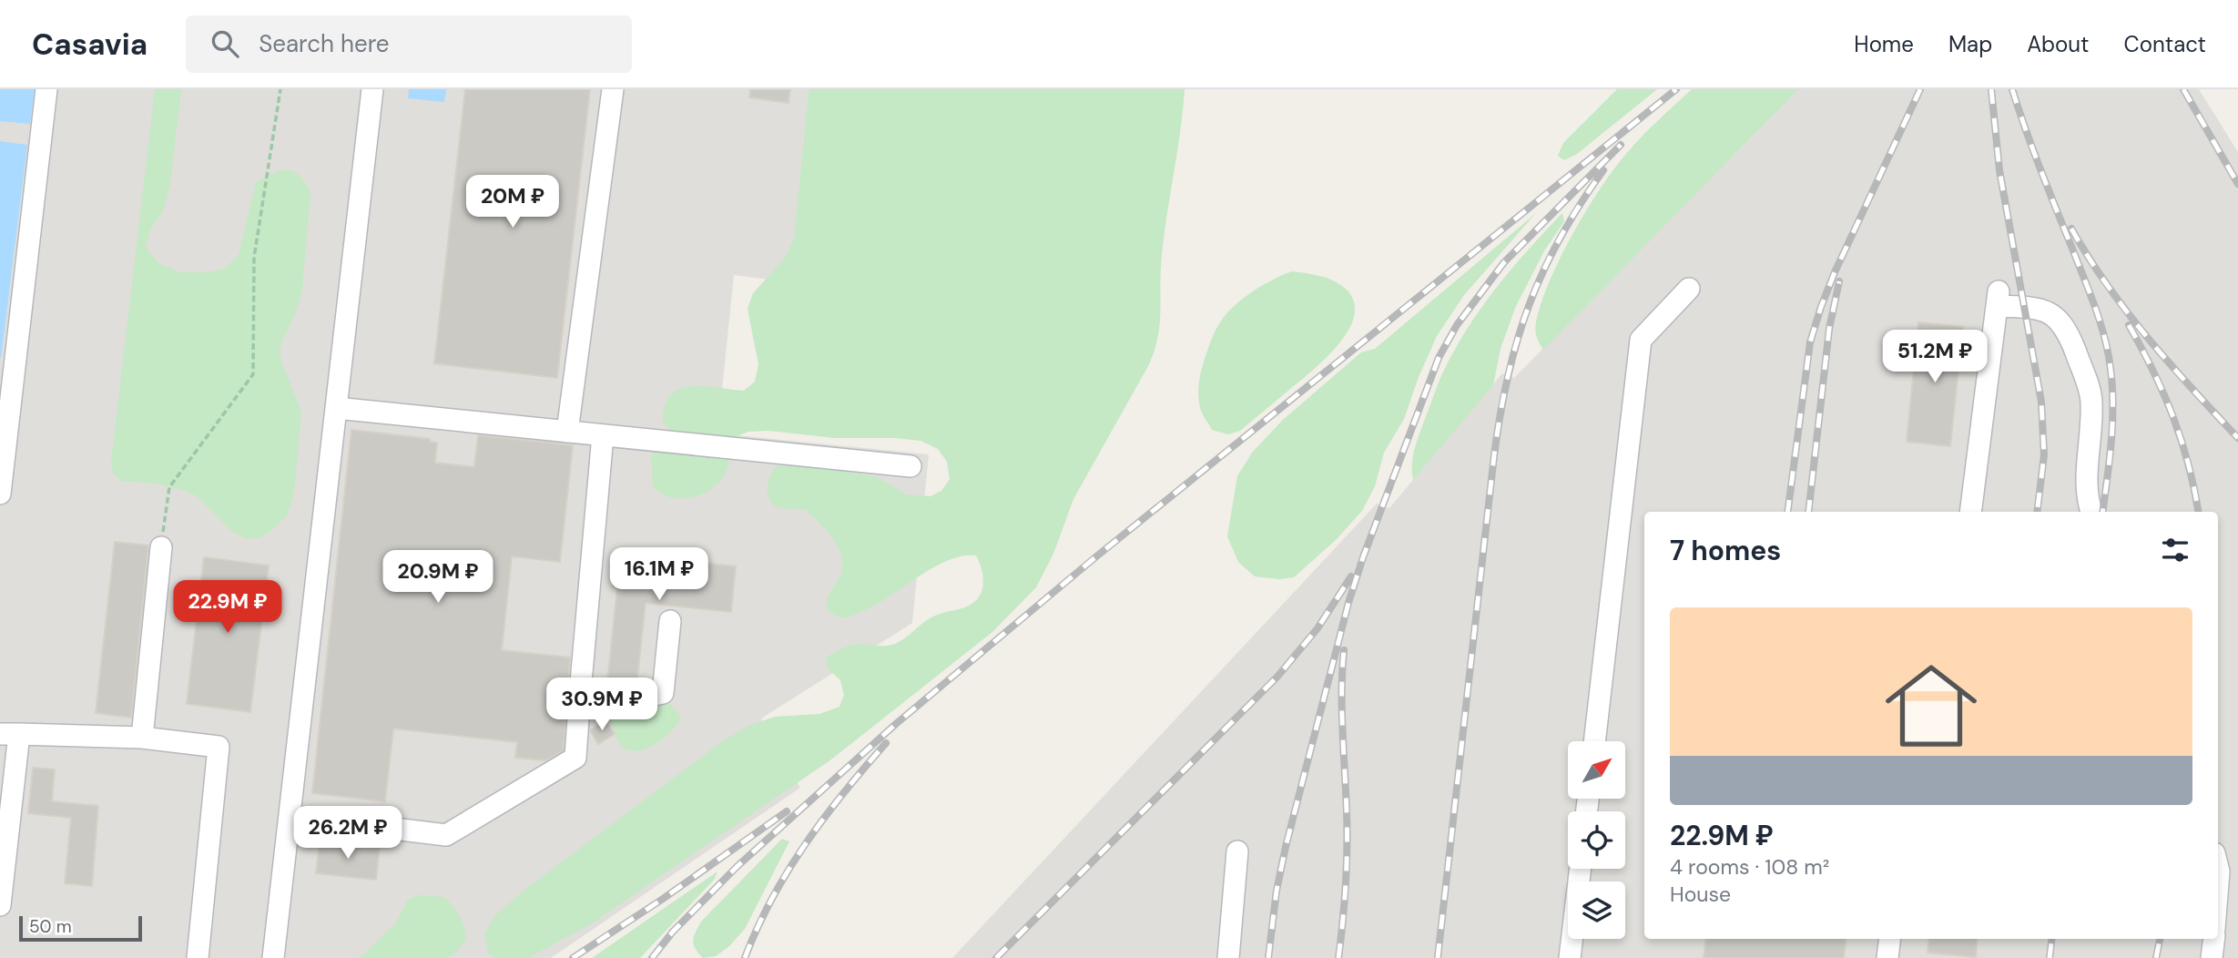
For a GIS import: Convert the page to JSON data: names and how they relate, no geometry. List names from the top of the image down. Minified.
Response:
{"scale_bar":"50 m","north":"top right","page":{"header":"Casavia","search":"Search here","nav":["Home","Map","About","Contact"],"price":["20M ₽","51.2M ₽","16.1M ₽","20.9M ₽","22.9M ₽","30.9M ₽","26.2M ₽"],"heading":"7 homes","list":[{"name":"22.9M ₽","note":"4 rooms · 108 m² · House"}],"scale":"50 m"}}
